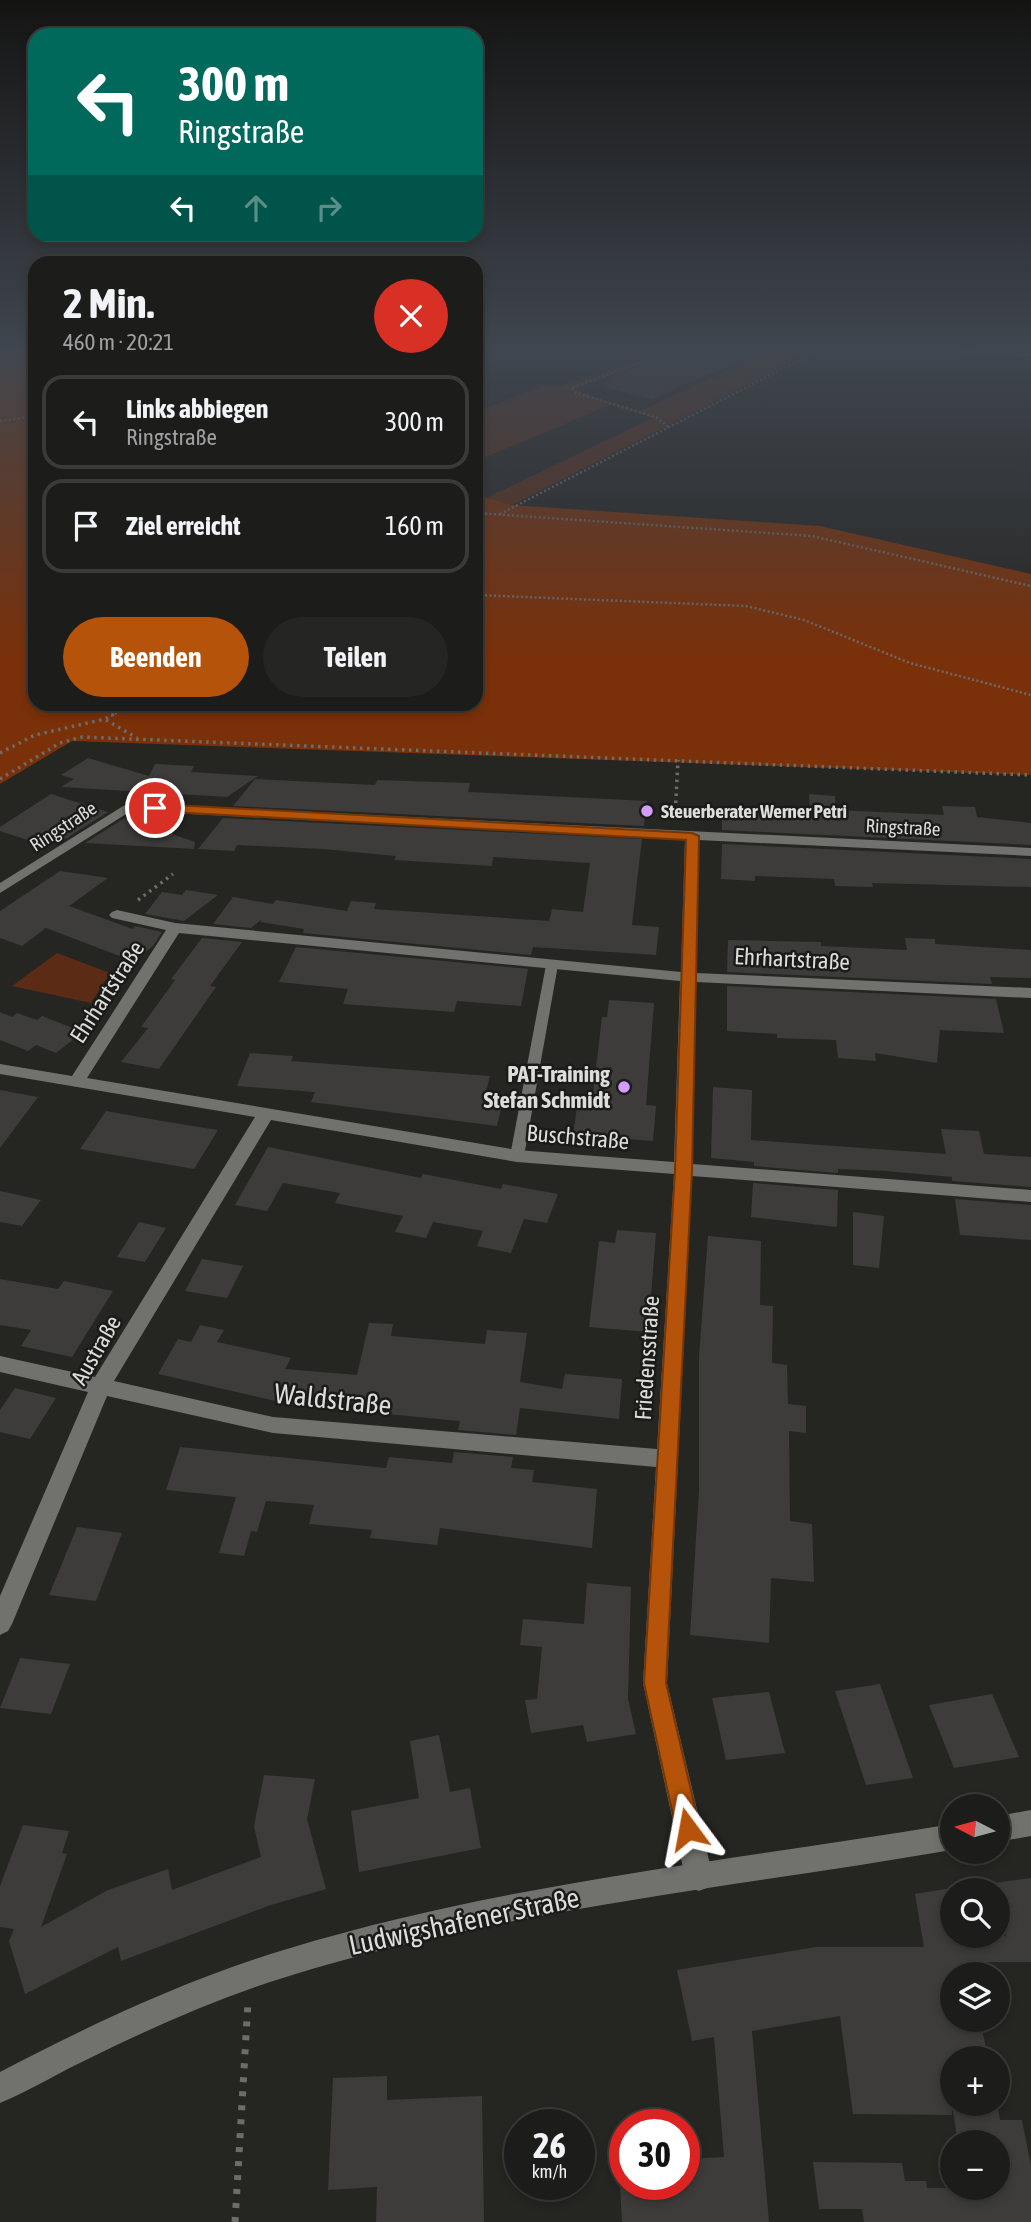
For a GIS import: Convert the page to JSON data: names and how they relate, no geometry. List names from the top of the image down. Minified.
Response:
{"streets":{"street":["Ringstraße","Ehrhartstraße","Buschstraße","Austraße","Friedensstraße","Waldstraße","Ludwigshafener Straße"]},"crossings":[["Ringstraße","Friedensstraße"],["Ehrhartstraße","Buschstraße"],["Ehrhartstraße","Friedensstraße"],["Buschstraße","Austraße"],["Buschstraße","Friedensstraße"],["Austraße","Waldstraße"],["Friedensstraße","Waldstraße"],["Friedensstraße","Ludwigshafener Straße"]],"places":["Steuerberater Werner Petri","PAT-Training Stefan Schmidt"],"north":"left","page":{"turn":["300 m","Ringstraße"],"heading":["2 Min.","460 m · 20:21"],"list":[{"name":"Links abbiegen","note":"Ringstraße","value":"300 m"},{"name":"Ziel erreicht","value":"160 m"}],"buttons":["Beenden","Teilen"],"map_buttons":["+","−"],"speed":"26 km/h","limit":"30"}}
